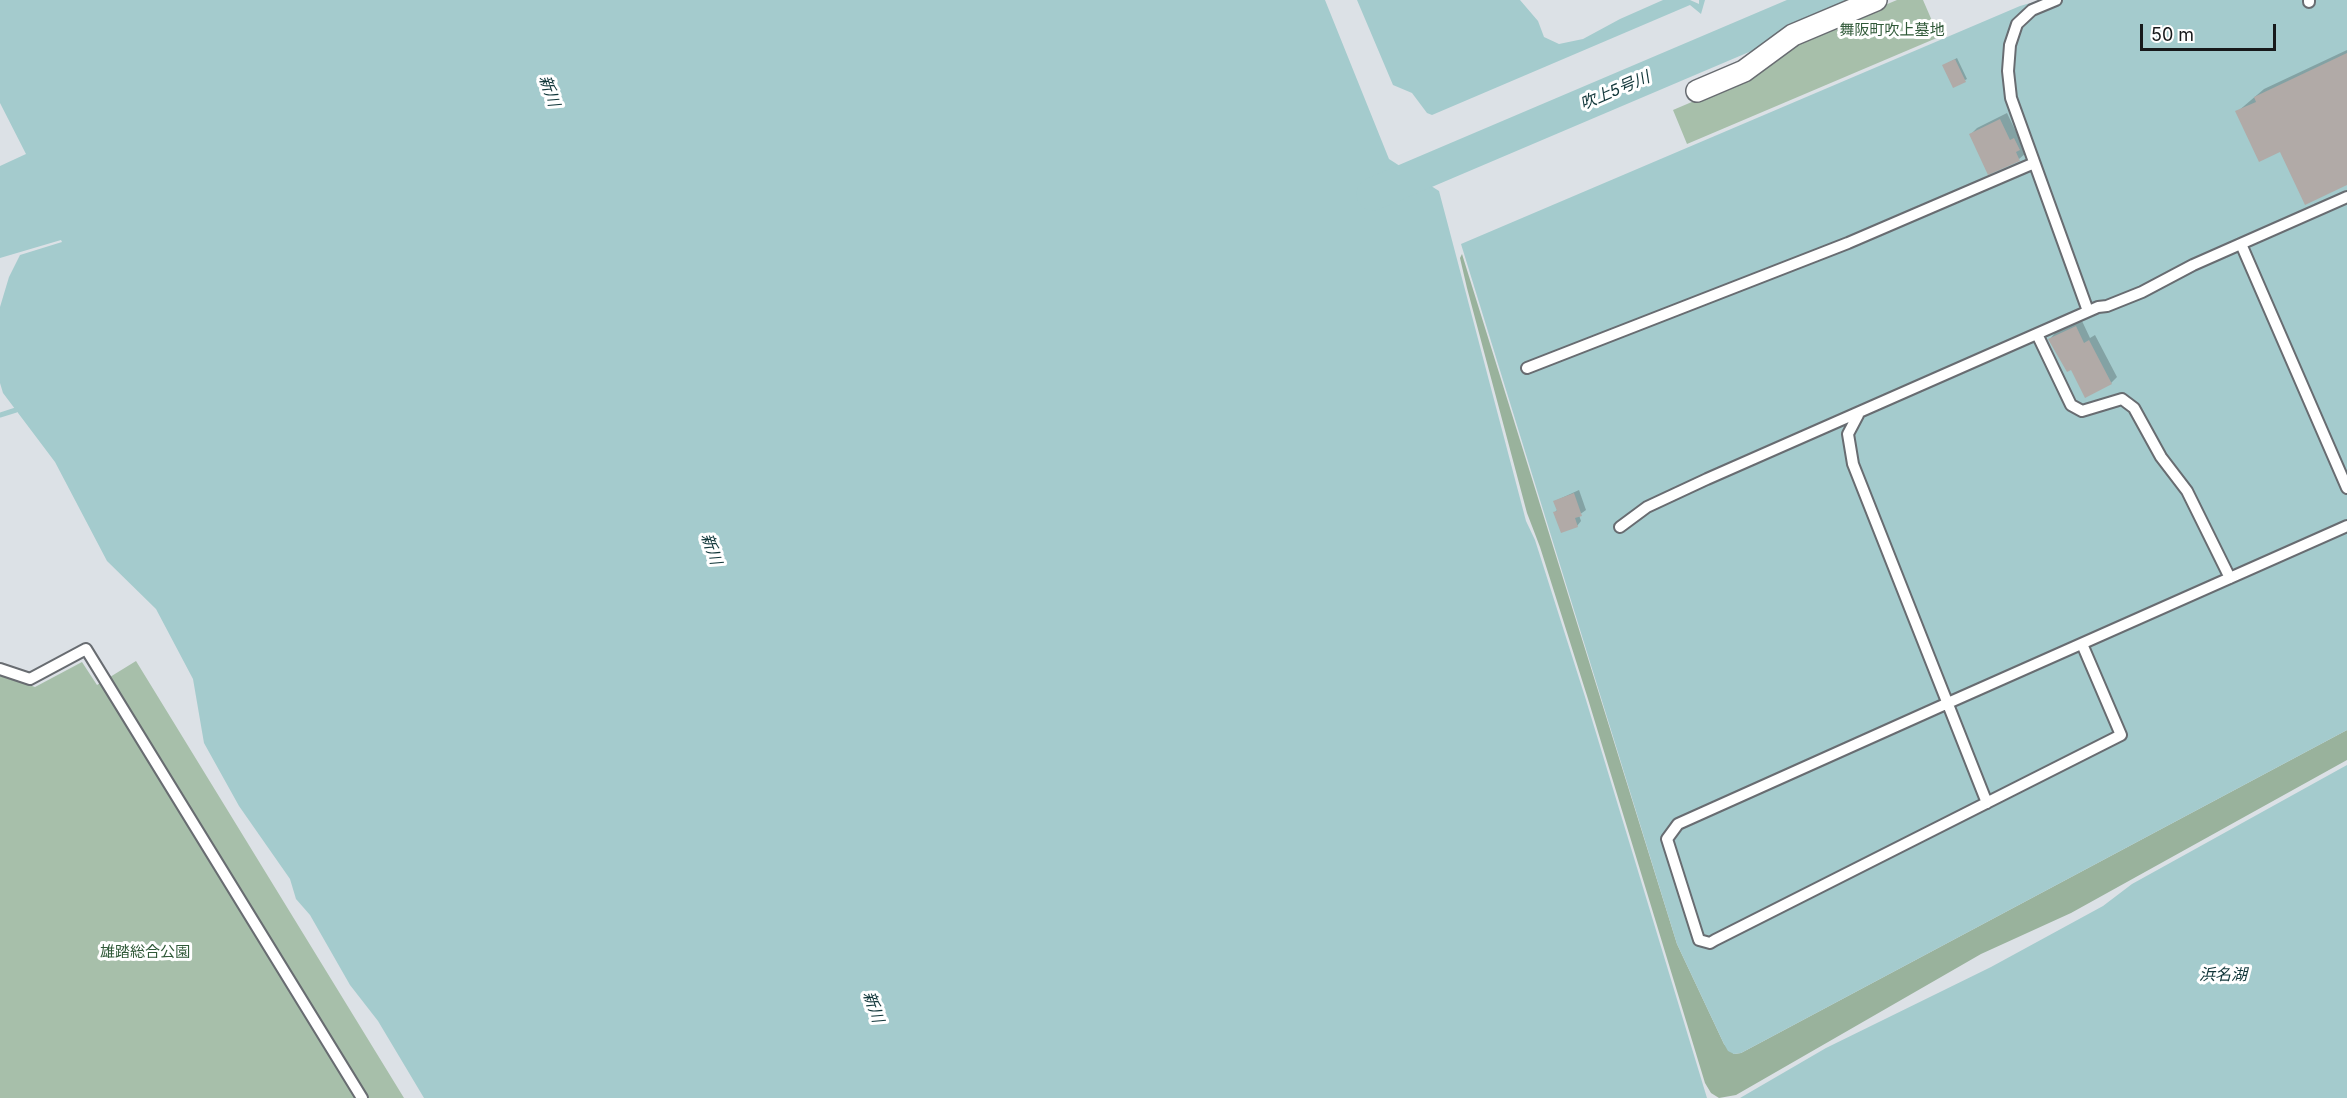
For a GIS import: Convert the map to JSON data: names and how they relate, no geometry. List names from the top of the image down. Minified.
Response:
{"water":["新川","吹上5号川","浜名湖"],"parks":["舞阪町吹上墓地","雄踏総合公園"],"scale_bar":"50 m"}
